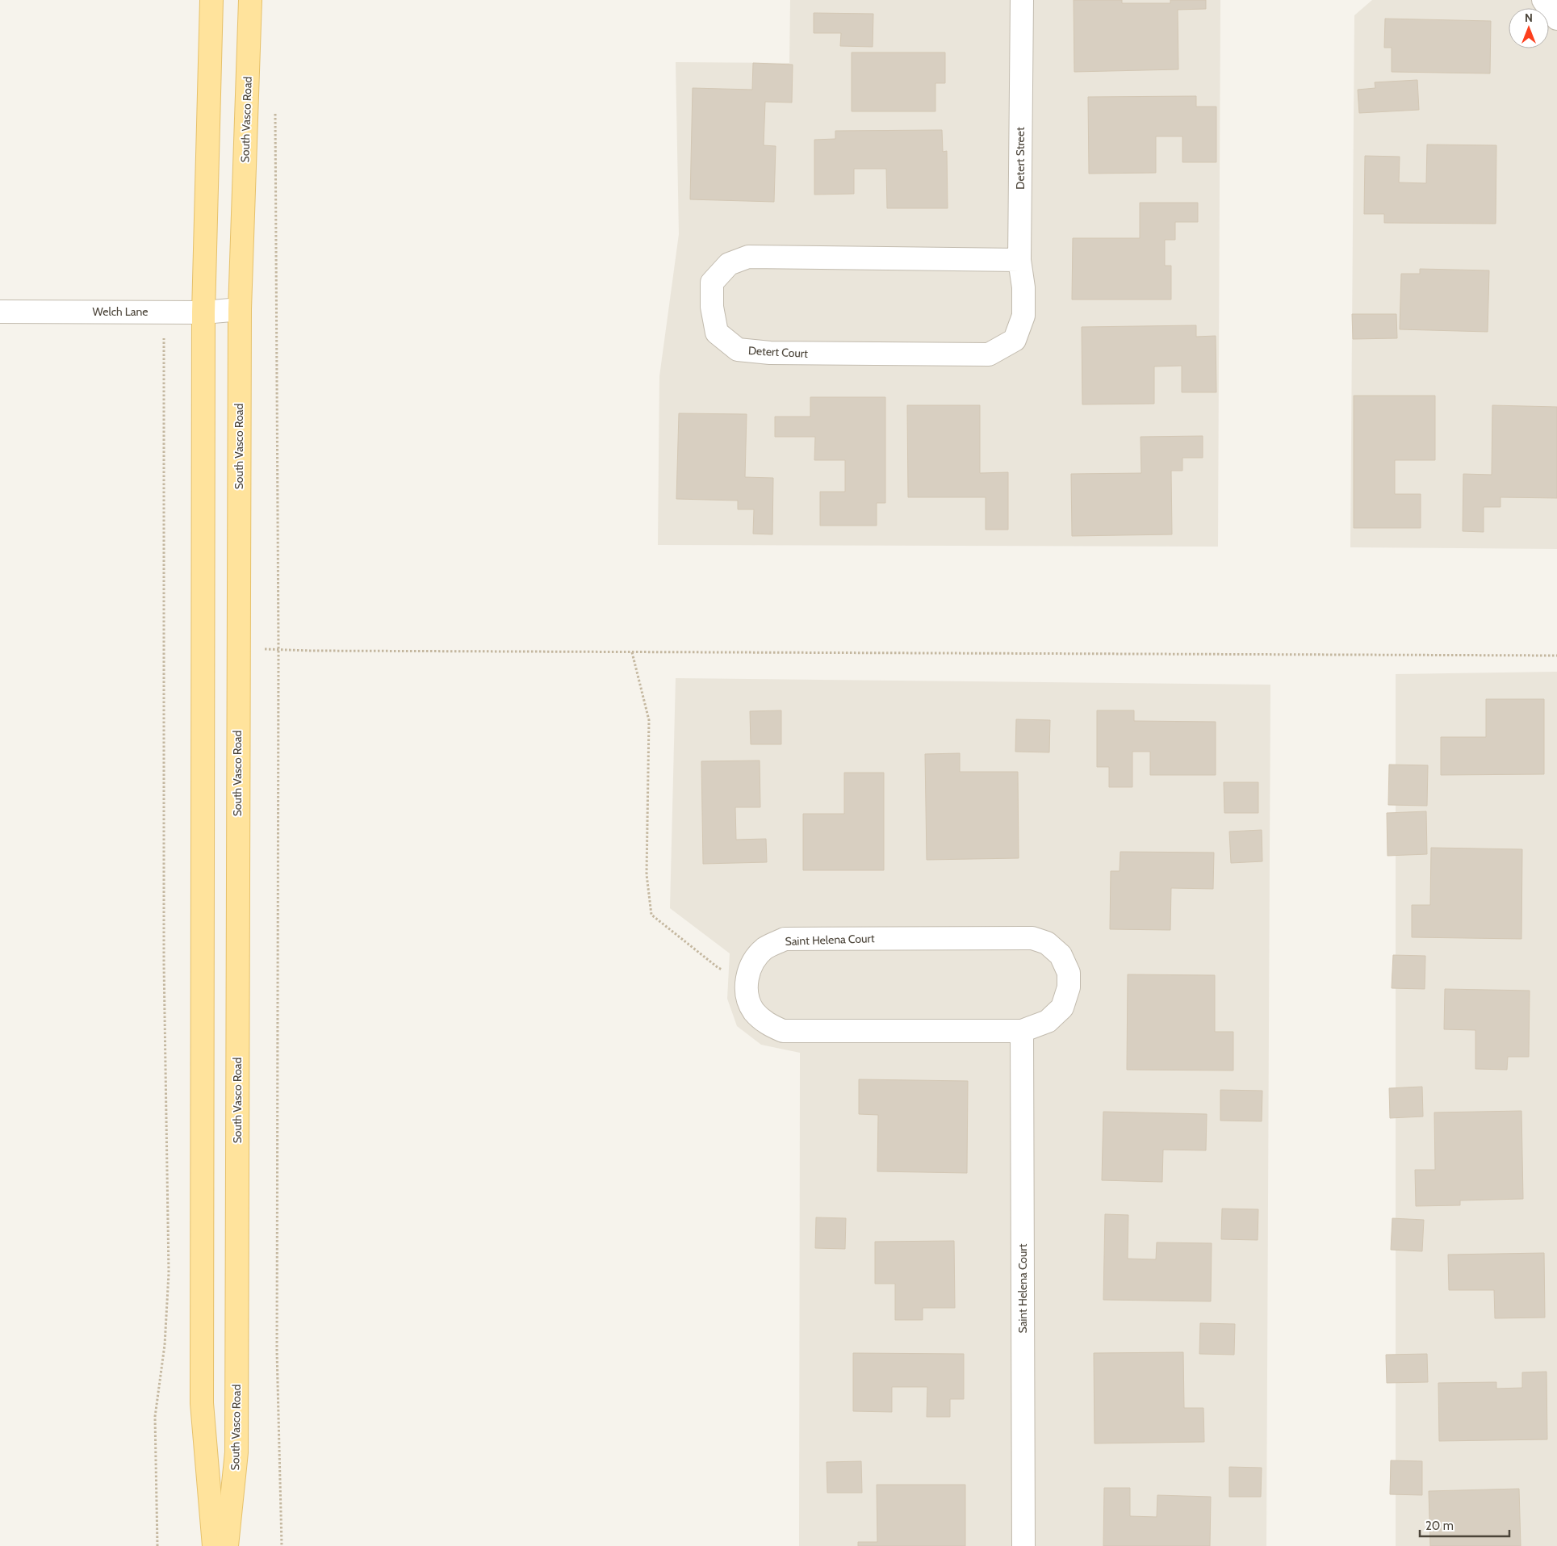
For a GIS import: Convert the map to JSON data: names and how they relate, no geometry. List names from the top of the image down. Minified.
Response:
{"streets":{"main road":["South Vasco Road"],"street":["Detert Street","Welch Lane","Detert Court","Saint Helena Court"]},"crossings":[["South Vasco Road","Welch Lane"],["Detert Street","Detert Court"]],"scale_bar":"20 m","north":"top"}
